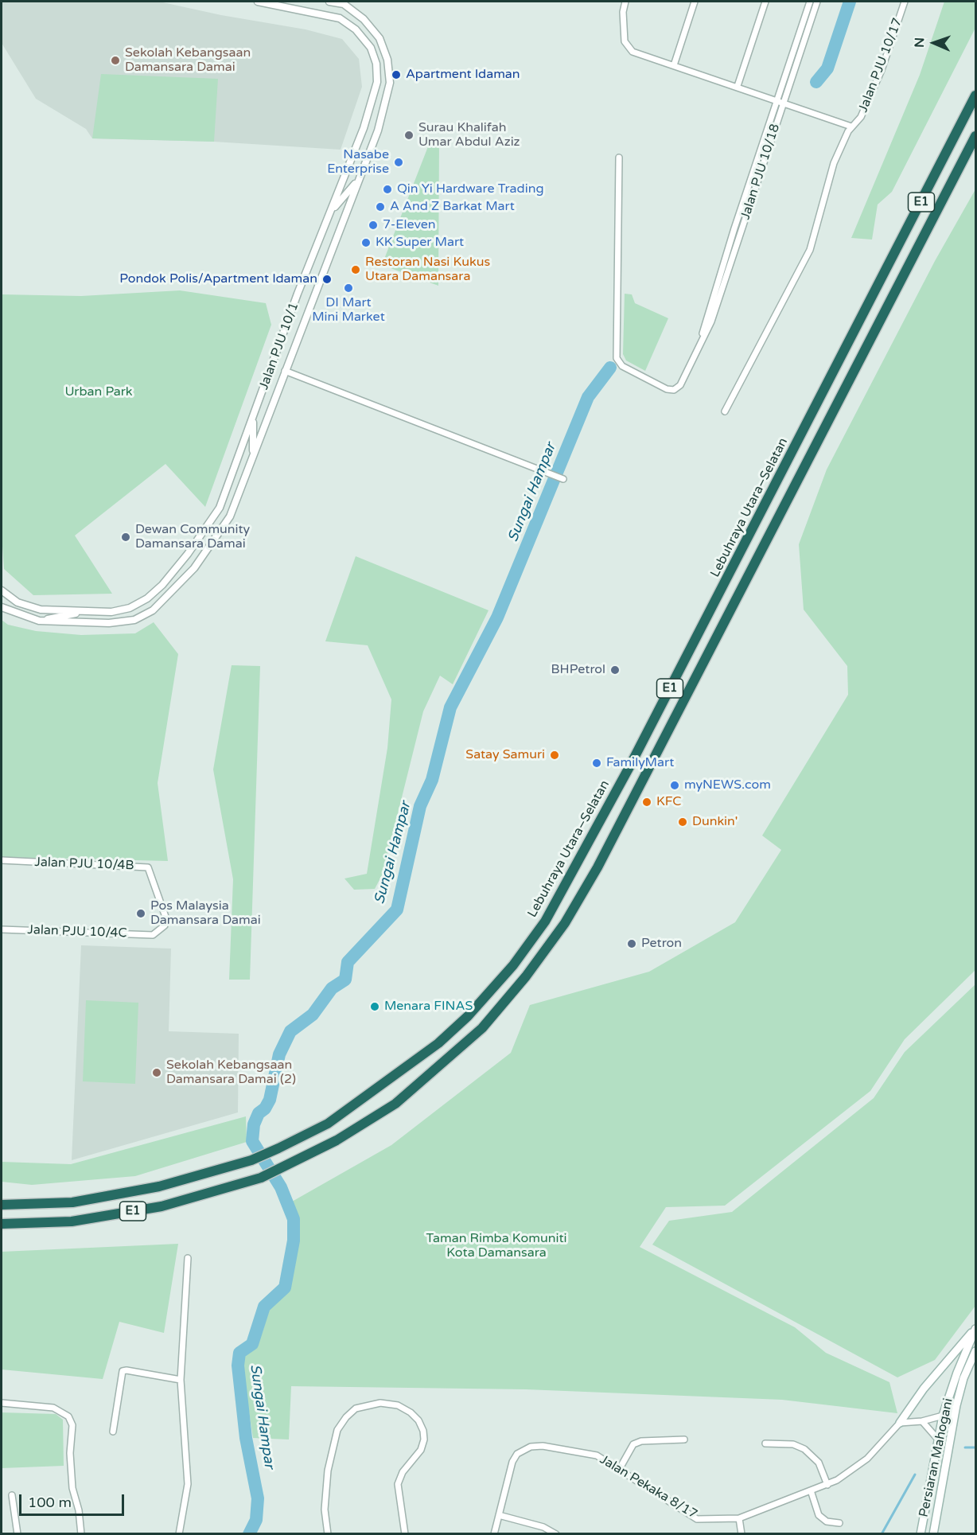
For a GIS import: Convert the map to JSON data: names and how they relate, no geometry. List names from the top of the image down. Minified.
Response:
{"streets":{"highway":["E1","Lebuhraya Utara–Selatan"],"main road":["Persiaran Mahogani"],"street":["Jalan PJU 10/17","Jalan PJU 10/18","Jalan PJU 10/1","Jalan PJU 10/4B","Jalan PJU 10/4C","Jalan Pekaka 8/17"]},"crossings":[["Jalan PJU 10/4B","Jalan PJU 10/4C"]],"water":["Sungai Hampar"],"parks":["Urban Park","Taman Rimba Komuniti Kota Damansara"],"places":["Sekolah Kebangsaan Damansara Damai","Apartment Idaman","Surau Khalifah Umar Abdul Aziz","Nasabe Enterprise","Qin Yi Hardware Trading","A And Z Barkat Mart","7-Eleven","KK Super Mart","Restoran Nasi Kukus Utara Damansara","Pondok Polis/Apartment Idaman","DI Mart Mini Market","Dewan Community Damansara Damai","BHPetrol","Satay Samuri","FamilyMart","myNEWS.com","KFC","Dunkin'","Pos Malaysia Damansara Damai","Petron","Menara FINAS","Sekolah Kebangsaan Damansara Damai (2)"],"scale_bar":"100 m","north":"left"}
